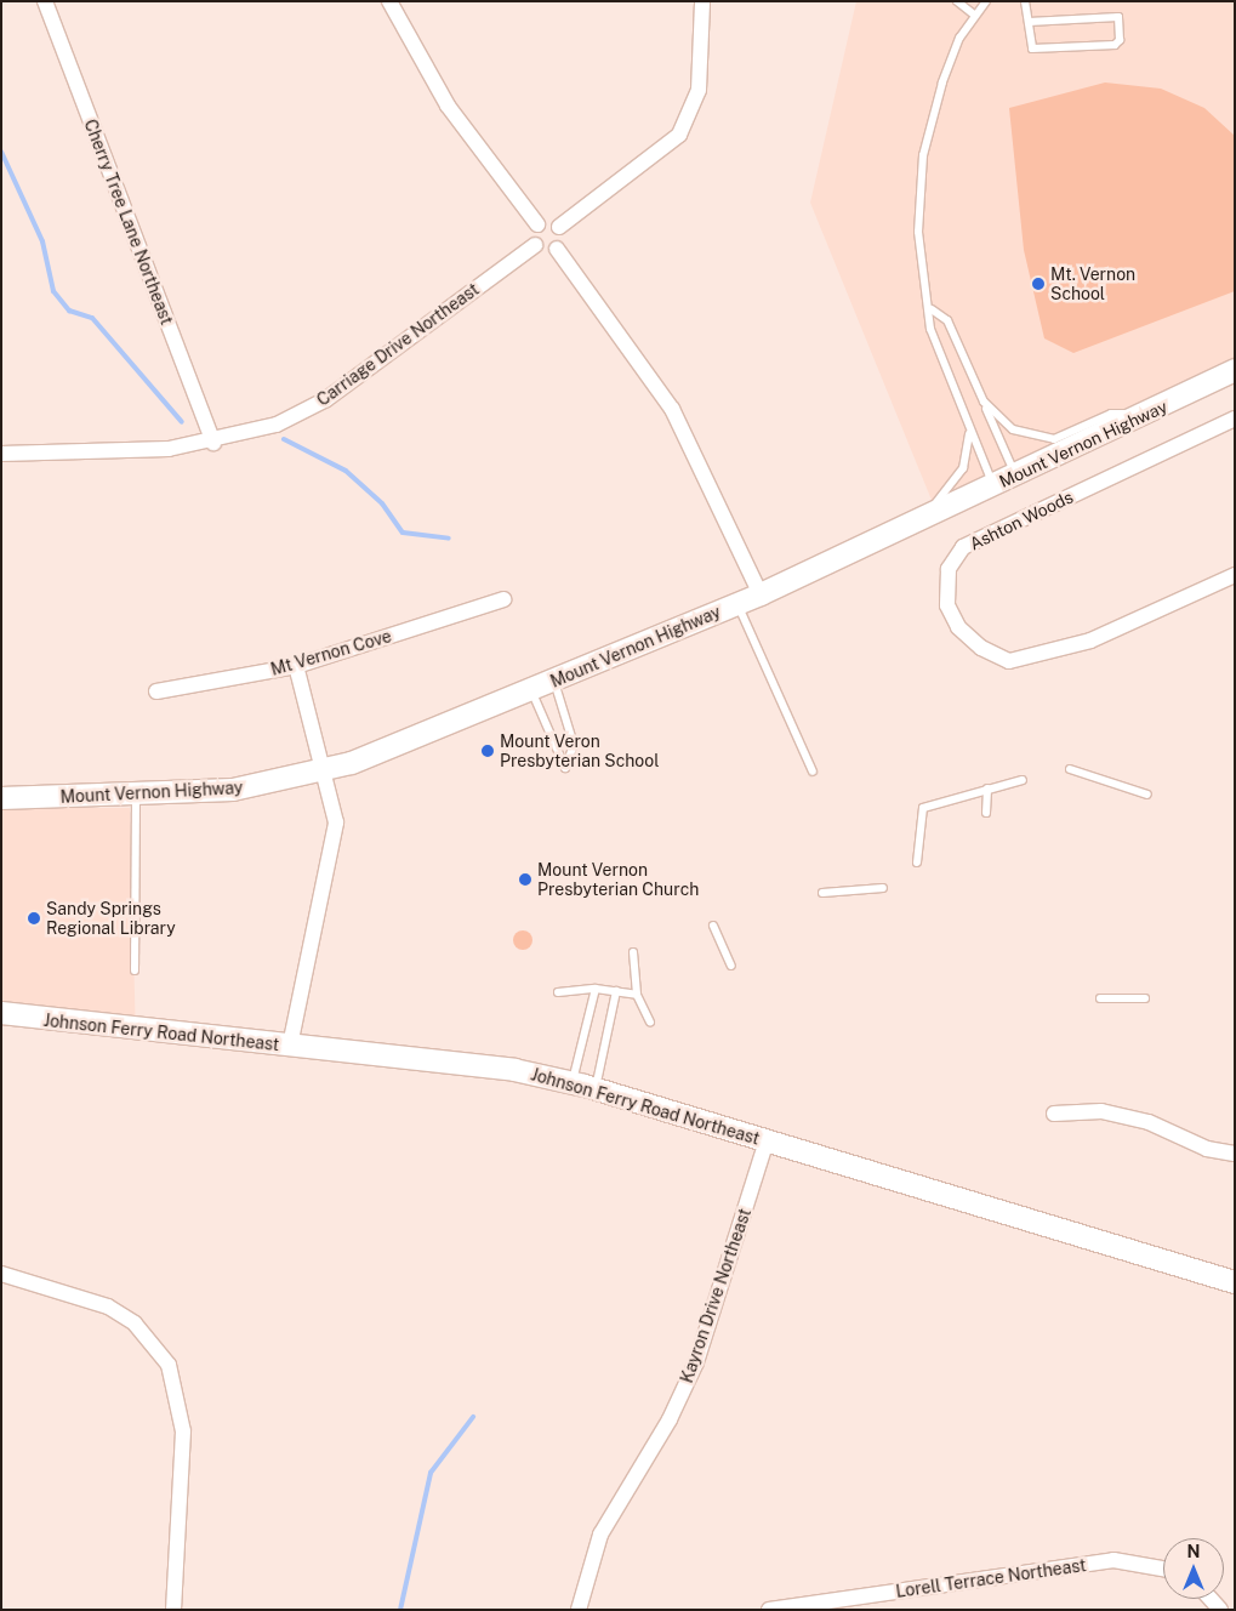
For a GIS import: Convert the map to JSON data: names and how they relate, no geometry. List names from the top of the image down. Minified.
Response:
{"streets":{"main road":["Mount Vernon Highway","Johnson Ferry Road Northeast"],"street":["Cherry Tree Lane Northeast","Carriage Drive Northeast","Ashton Woods","Mt Vernon Cove","Kayron Drive Northeast","Lorell Terrace Northeast"]},"crossings":[["Cherry Tree Lane Northeast","Carriage Drive Northeast"],["Johnson Ferry Road Northeast","Kayron Drive Northeast"]],"places":["Mt. Vernon School","Mount Veron Presbyterian School","Mount Vernon Presbyterian Church","Sandy Springs Regional Library"],"north":"top"}
